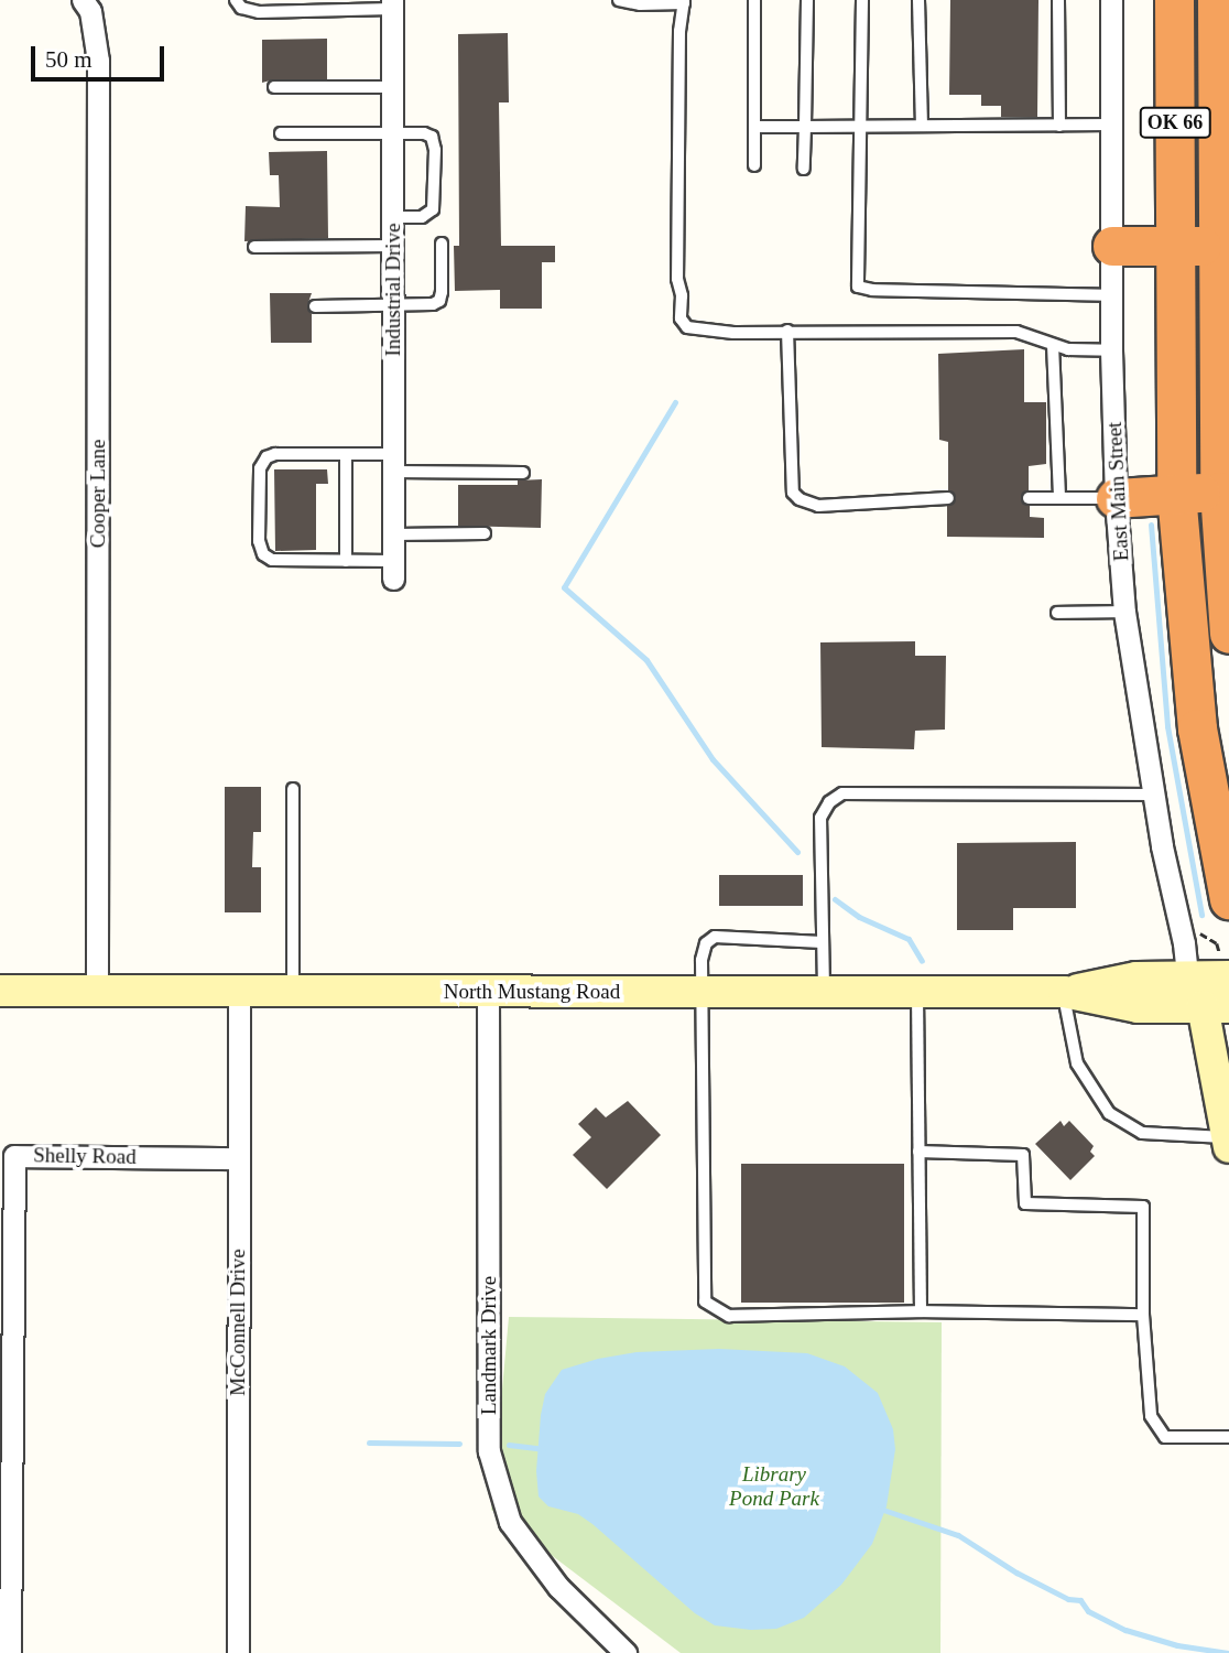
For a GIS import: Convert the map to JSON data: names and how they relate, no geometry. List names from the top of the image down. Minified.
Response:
{"streets":{"highway":["OK 66"],"main road":["North Mustang Road"],"street":["Industrial Drive","East Main Street","Cooper Lane","Shelly Road","McConnell Drive","Landmark Drive"]},"crossings":[["East Main Street","North Mustang Road"],["Cooper Lane","North Mustang Road"],["North Mustang Road","McConnell Drive"],["North Mustang Road","Landmark Drive"],["Shelly Road","McConnell Drive"]],"parks":["Library Pond Park"],"scale_bar":"50 m"}
